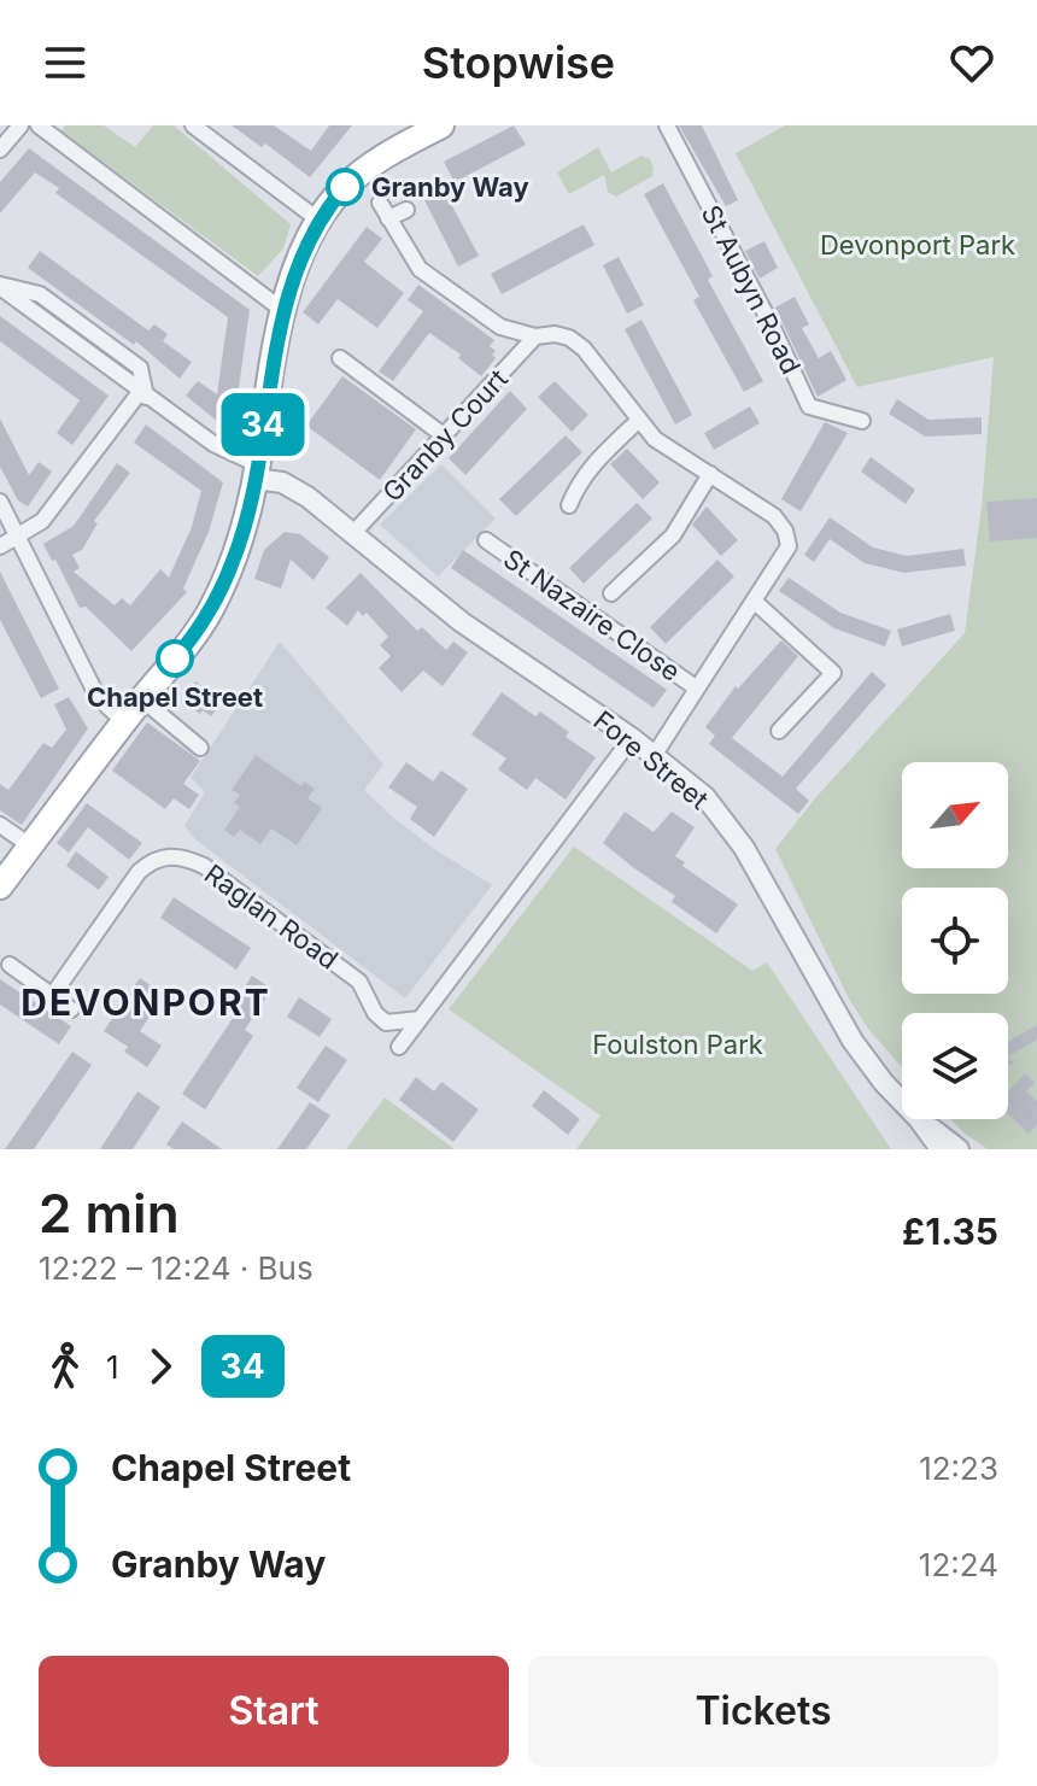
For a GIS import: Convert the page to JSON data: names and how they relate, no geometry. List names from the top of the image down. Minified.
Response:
{"streets":{"street":["St Aubyn Road","Granby Court","St Nazaire Close","Fore Street","Raglan Road"]},"crossings":[["Granby Court","Fore Street"]],"districts":["DEVONPORT"],"parks":["Devonport Park","Foulston Park"],"places":["Granby Way","Chapel Street"],"lines":["bus line 34"],"north":"top right","page":{"header":"Stopwise","on_map":"34","heading":["2 min","12:22 – 12:24 · Bus","£1.35"],"legs":["1","34"],"list":[{"name":"Chapel Street","value":"12:23"},{"name":"Granby Way","value":"12:24"}],"buttons":["Start","Tickets"]}}
